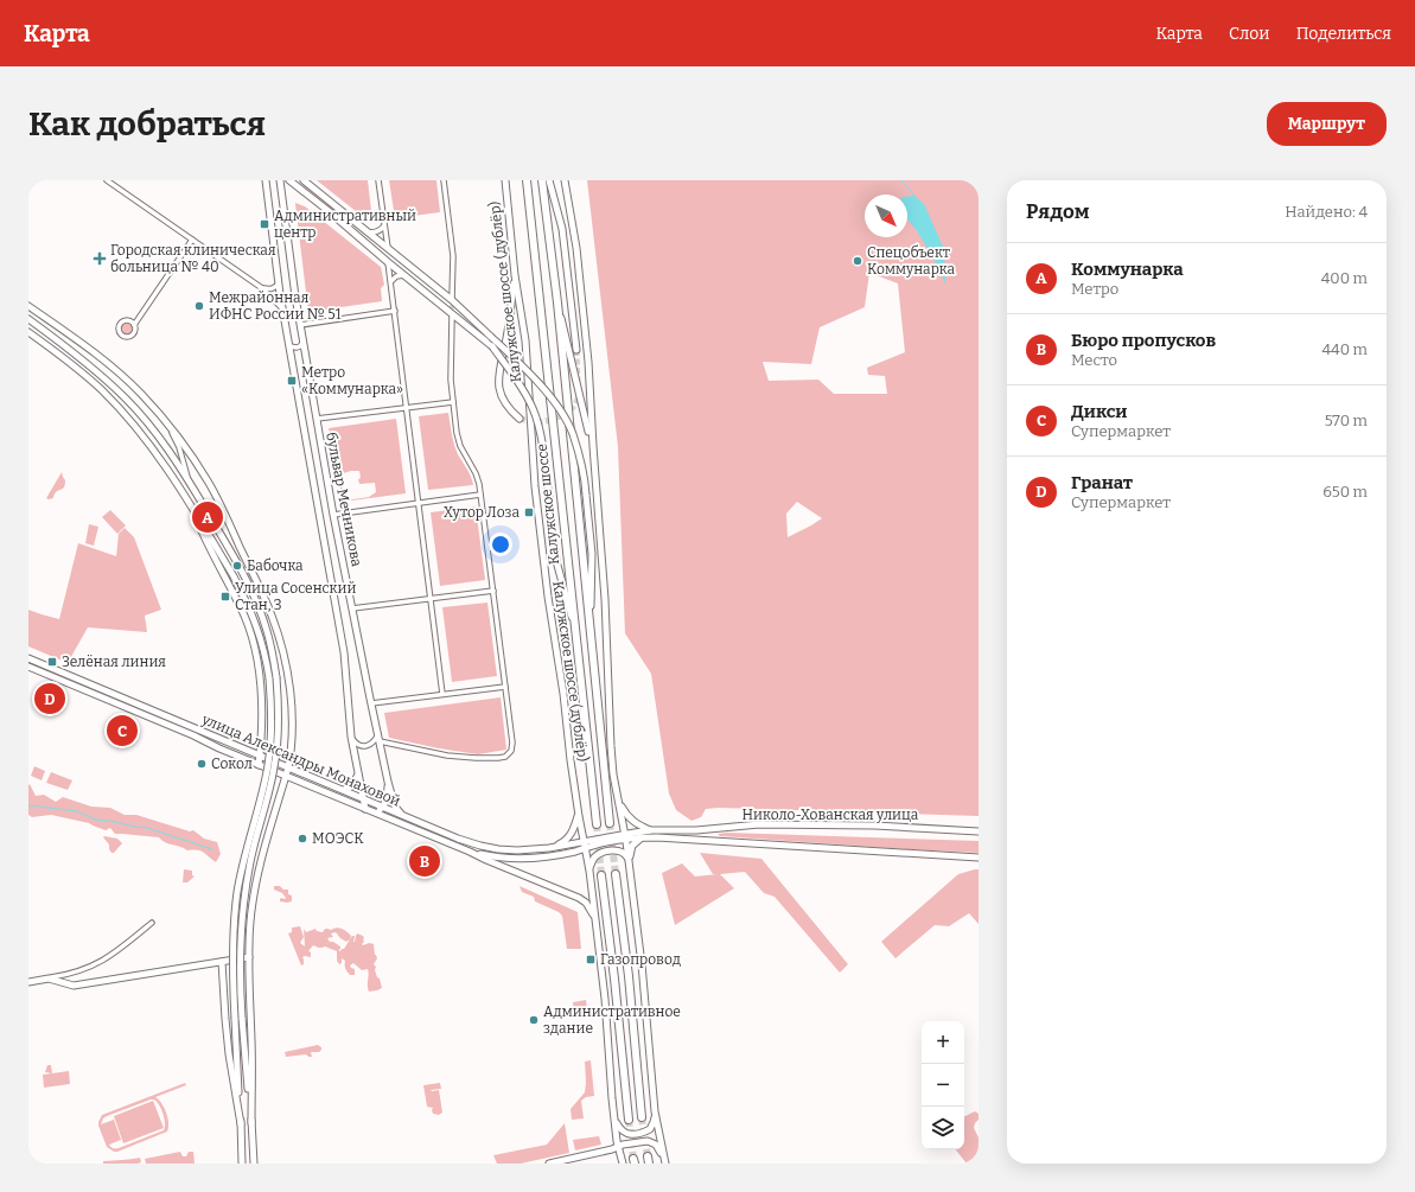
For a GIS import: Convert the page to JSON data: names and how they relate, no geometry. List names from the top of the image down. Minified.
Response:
{"streets":{"highway":["Калужское шоссе"],"main road":["Калужское шоссе (дублёр)","бульвар Мечникова","улица Александры Монаховой","Николо-Хованская улица"]},"crossings":[["Калужское шоссе (дублёр)","улица Александры Монаховой"],["Калужское шоссе (дублёр)","Николо-Хованская улица"],["бульвар Мечникова","улица Александры Монаховой"]],"places":{"transit":["Административный центр","Метро «Коммунарка»","Хутор Лоза","Улица Сосенский Стан, 3","Зелёная линия","Газопровод"],"health":["Городская клиническая больница № 40"],"other":["Спецобъект Коммунарка","Межрайонная ИФНС России № 51","Бабочка","Сокол","МОЭСК","Административное здание"]},"north":"bottom right","page":{"header":"Карта","nav":["Карта","Слои","Поделиться"],"buttons":"Маршрут","title":"Как добраться","heading":["Рядом","Найдено: 4"],"list":[{"mark":"A","name":"Коммунарка","note":"Метро","value":"400 m"},{"mark":"B","name":"Бюро пропусков","note":"Место","value":"440 m"},{"mark":"C","name":"Дикси","note":"Супермаркет","value":"570 m"},{"mark":"D","name":"Гранат","note":"Супермаркет","value":"650 m"}],"pins":["A","D","C","B"],"map_buttons":["+","−"]}}
